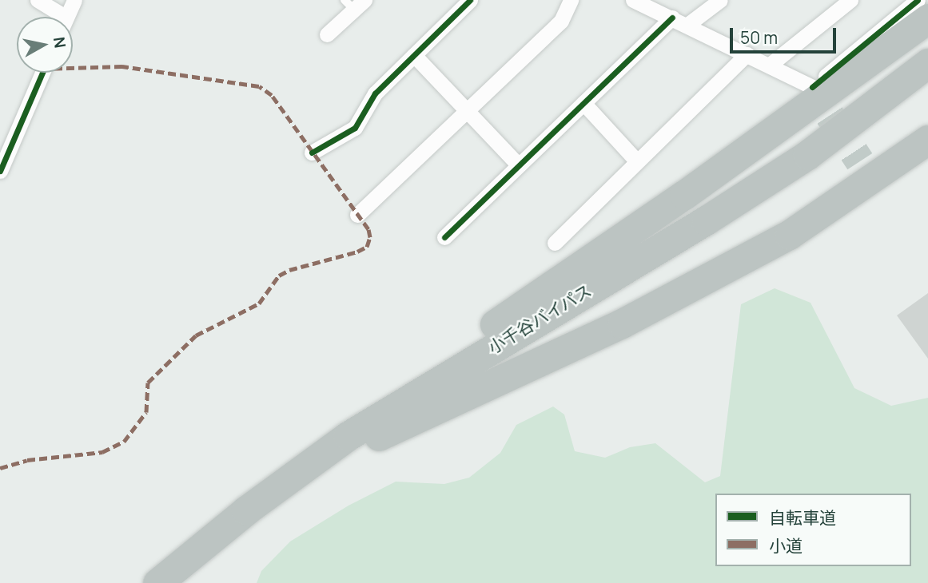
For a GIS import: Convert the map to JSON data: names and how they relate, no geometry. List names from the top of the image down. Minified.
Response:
{"streets":{"highway":["小千谷バイパス"]},"legend":["自転車道","小道"],"scale_bar":"50 m","north":"right"}
